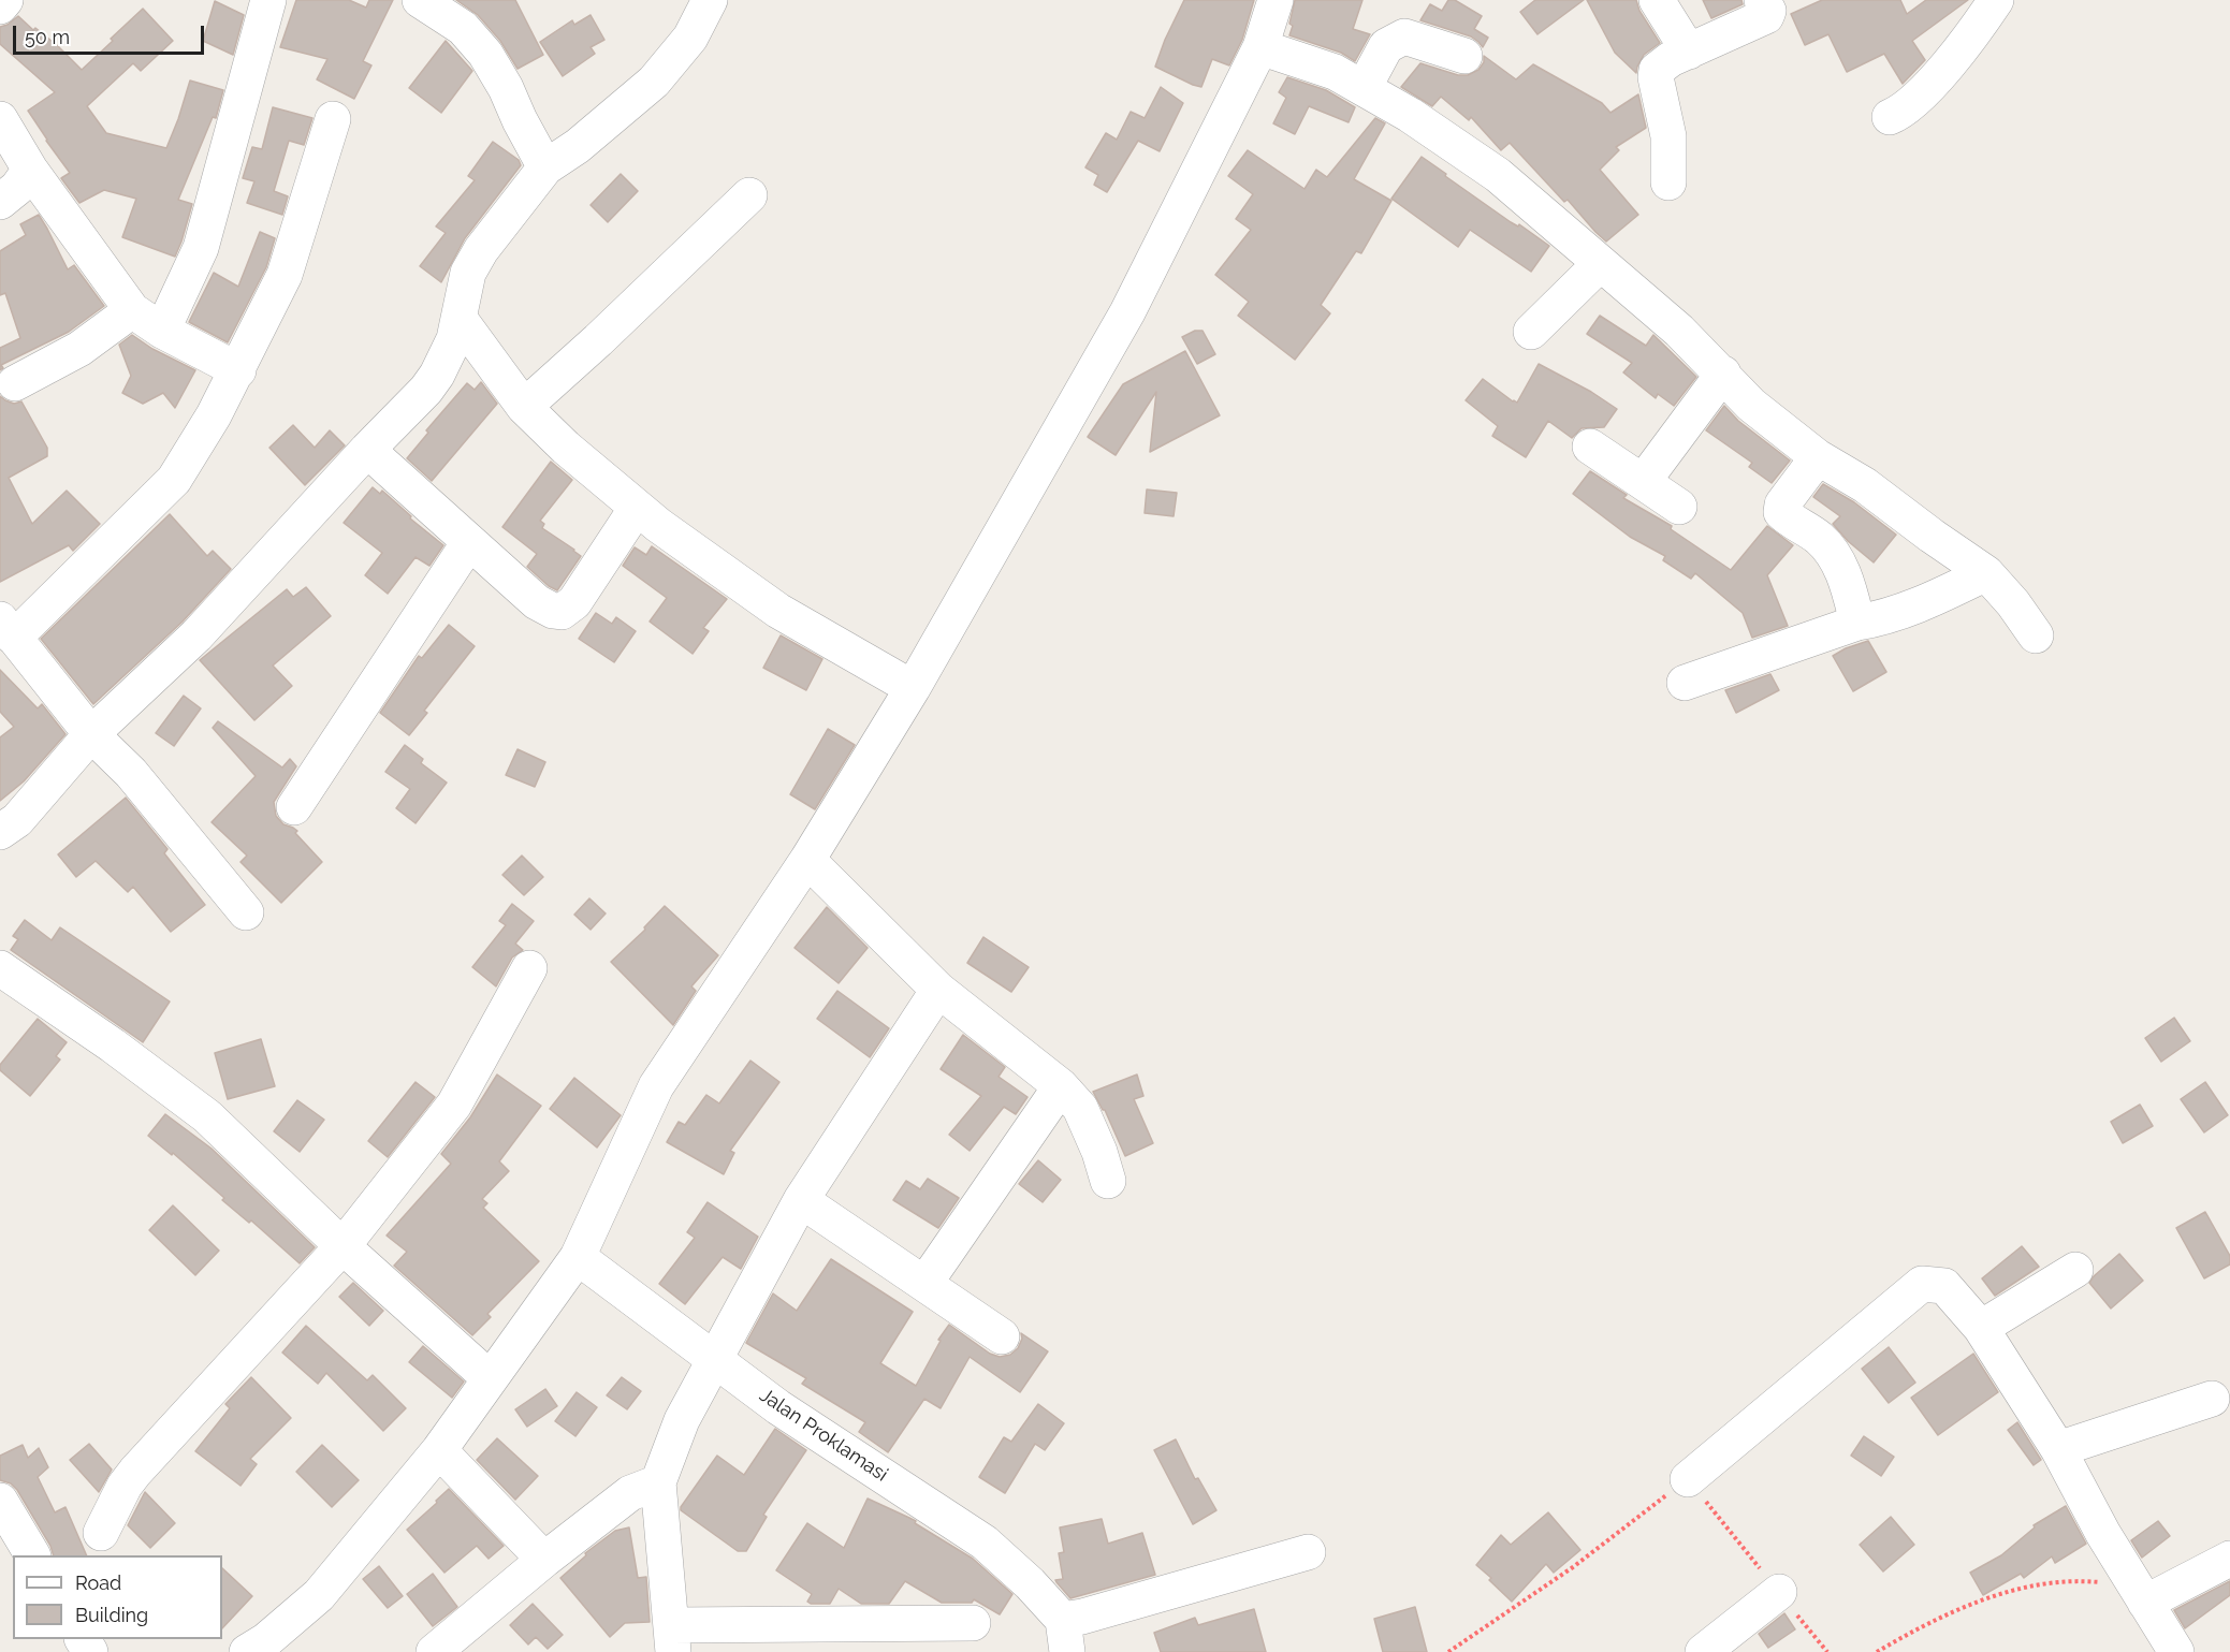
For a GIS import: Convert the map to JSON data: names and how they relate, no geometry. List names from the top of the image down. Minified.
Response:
{"streets":{"street":["Jalan Proklamasi"]},"legend":["Road","Building"],"scale_bar":"50 m"}
